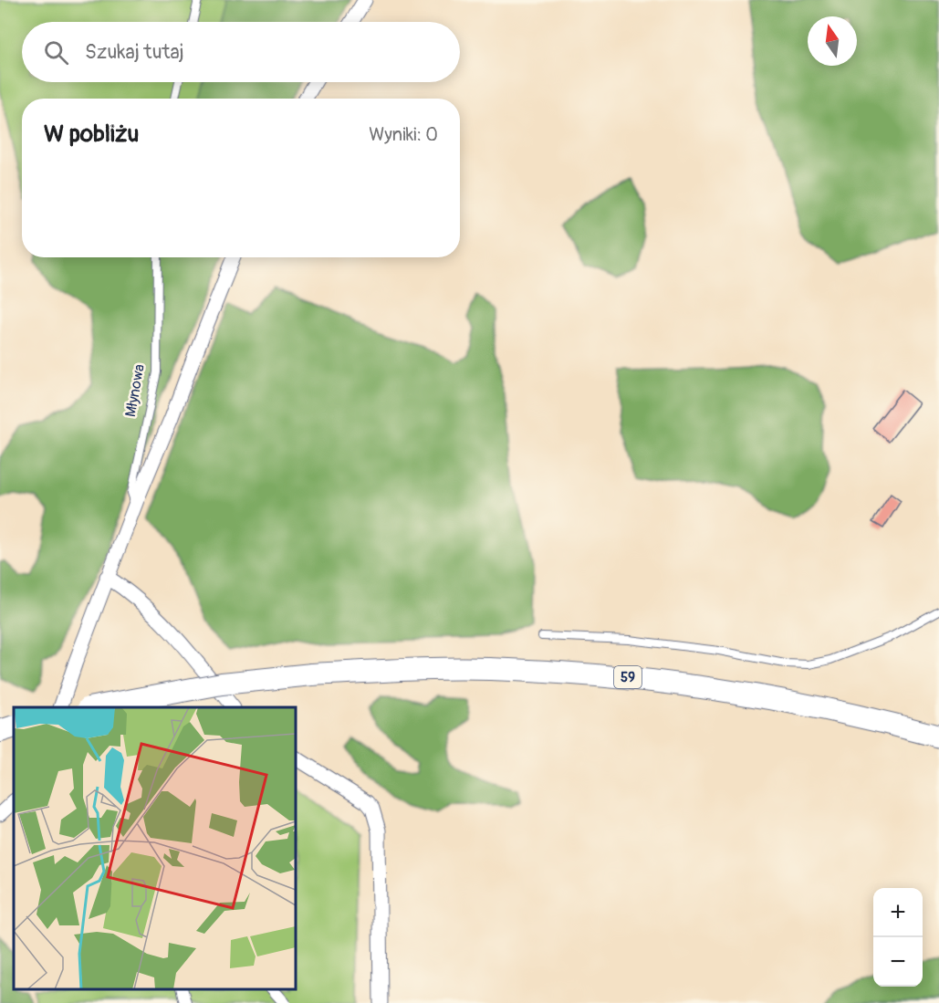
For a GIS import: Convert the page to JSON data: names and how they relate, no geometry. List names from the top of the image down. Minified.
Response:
{"streets":{"main road":["59"],"lane":["Młynowa"]},"north":"top","page":{"search":"Szukaj tutaj","heading":["W pobliżu","Wyniki: 0"],"map_buttons":["+","−"]}}
